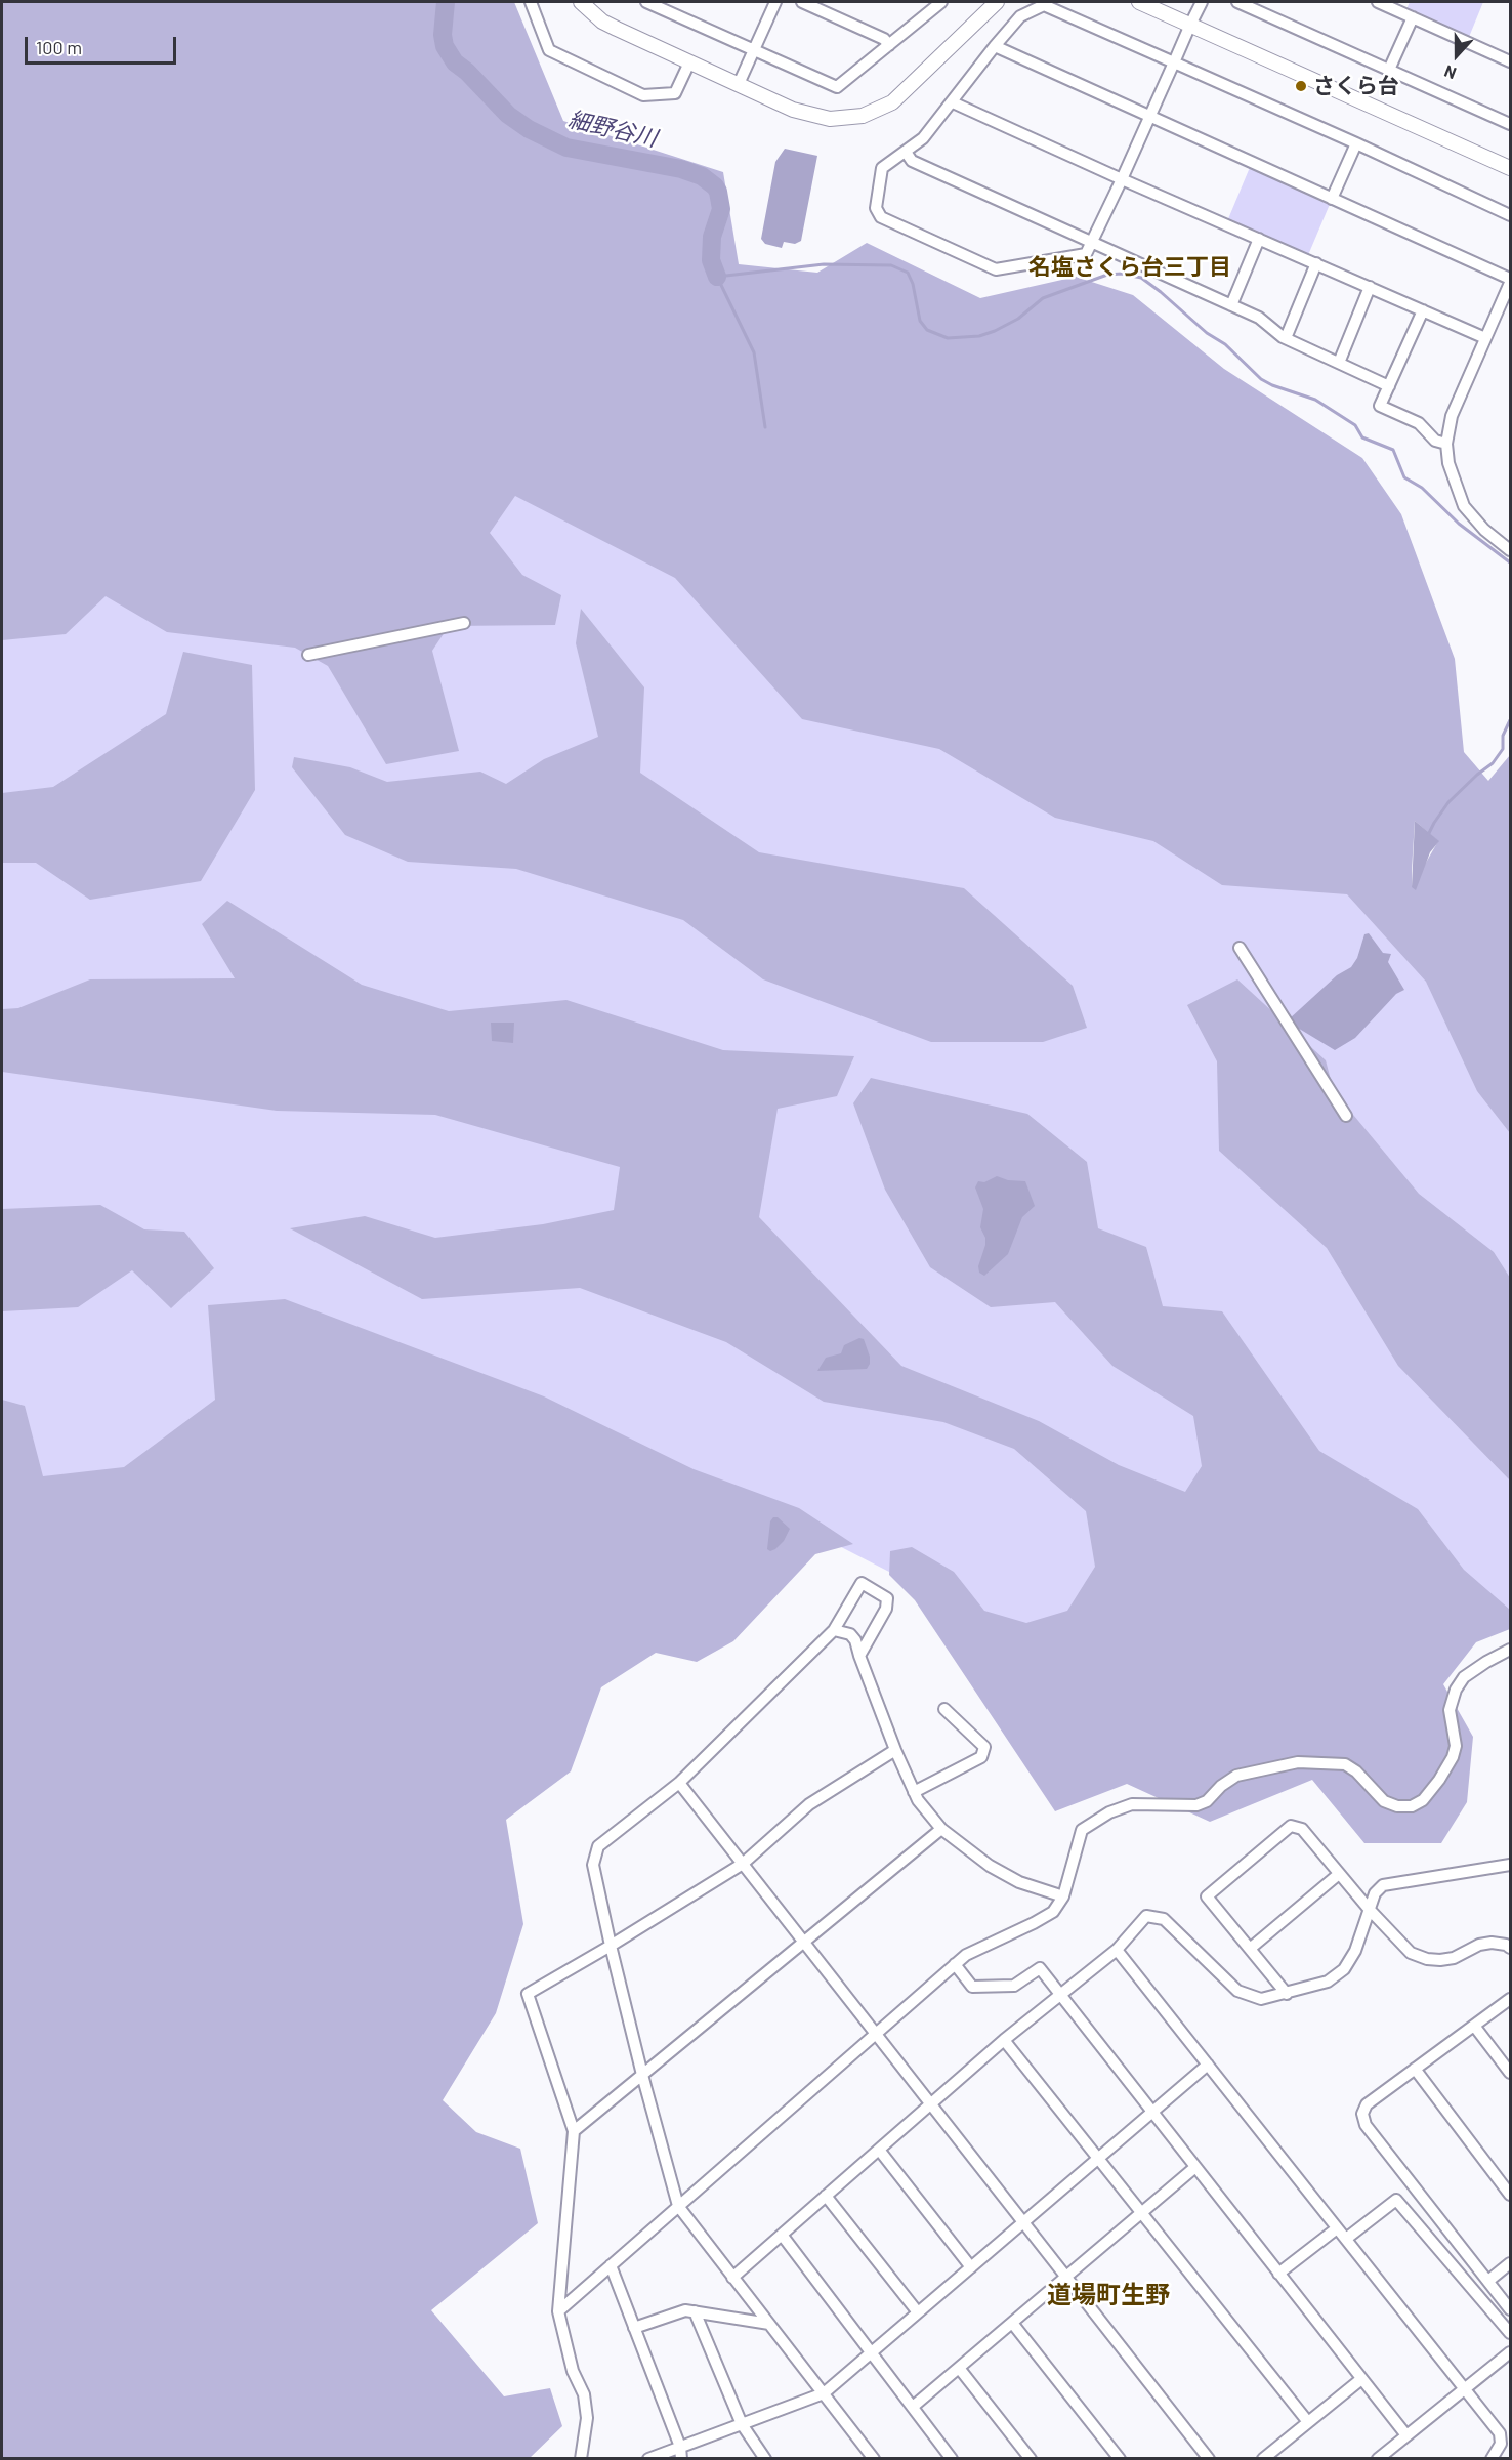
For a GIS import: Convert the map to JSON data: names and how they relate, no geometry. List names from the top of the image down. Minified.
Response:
{"districts":["名塩さくら台三丁目","道場町生野"],"water":["細野谷川"],"places":["さくら台"],"scale_bar":"100 m","north":"bottom"}
